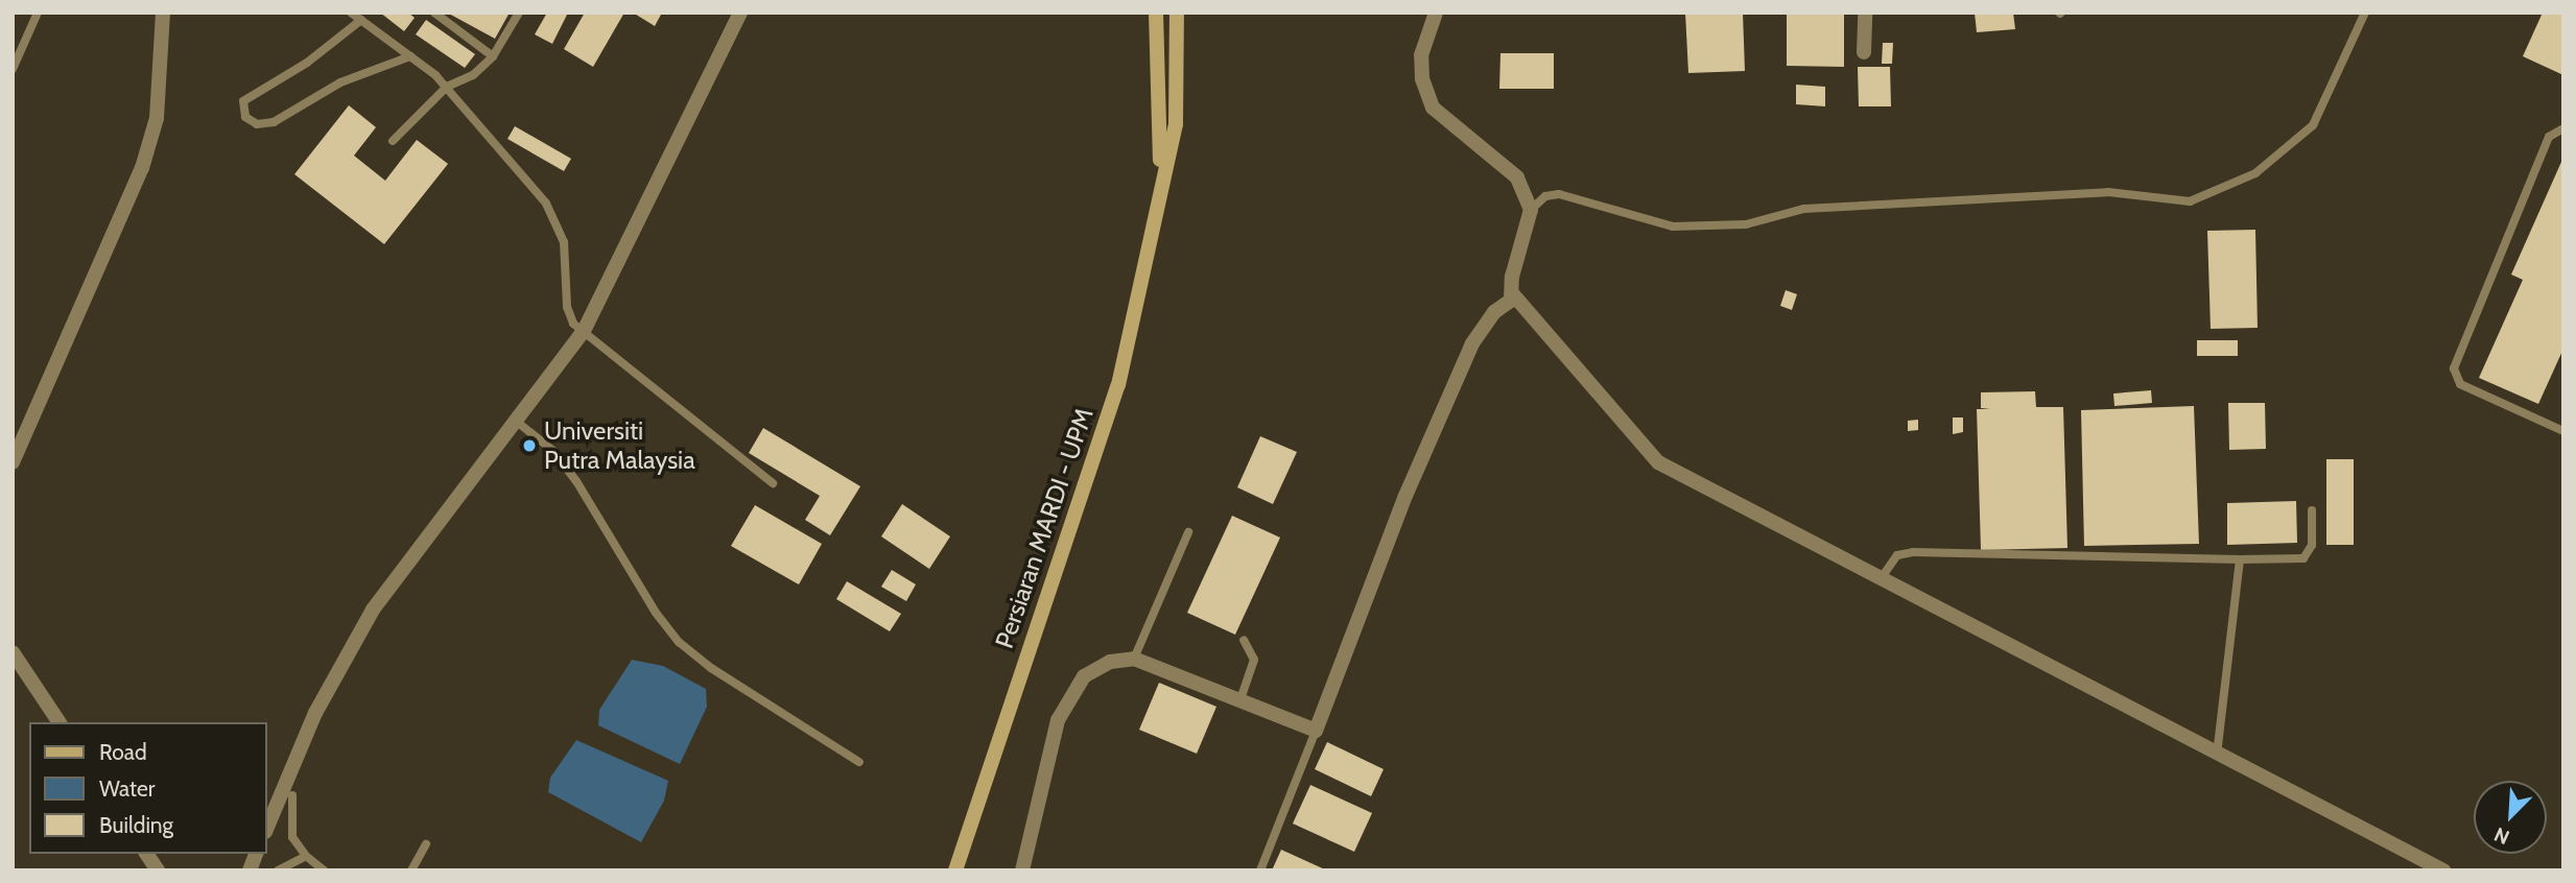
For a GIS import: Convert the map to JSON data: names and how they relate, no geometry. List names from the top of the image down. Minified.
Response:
{"streets":{"street":["Persiaran MARDI - UPM"]},"places":["Universiti Putra Malaysia"],"legend":["Road","Water","Building"],"north":"bottom left"}
